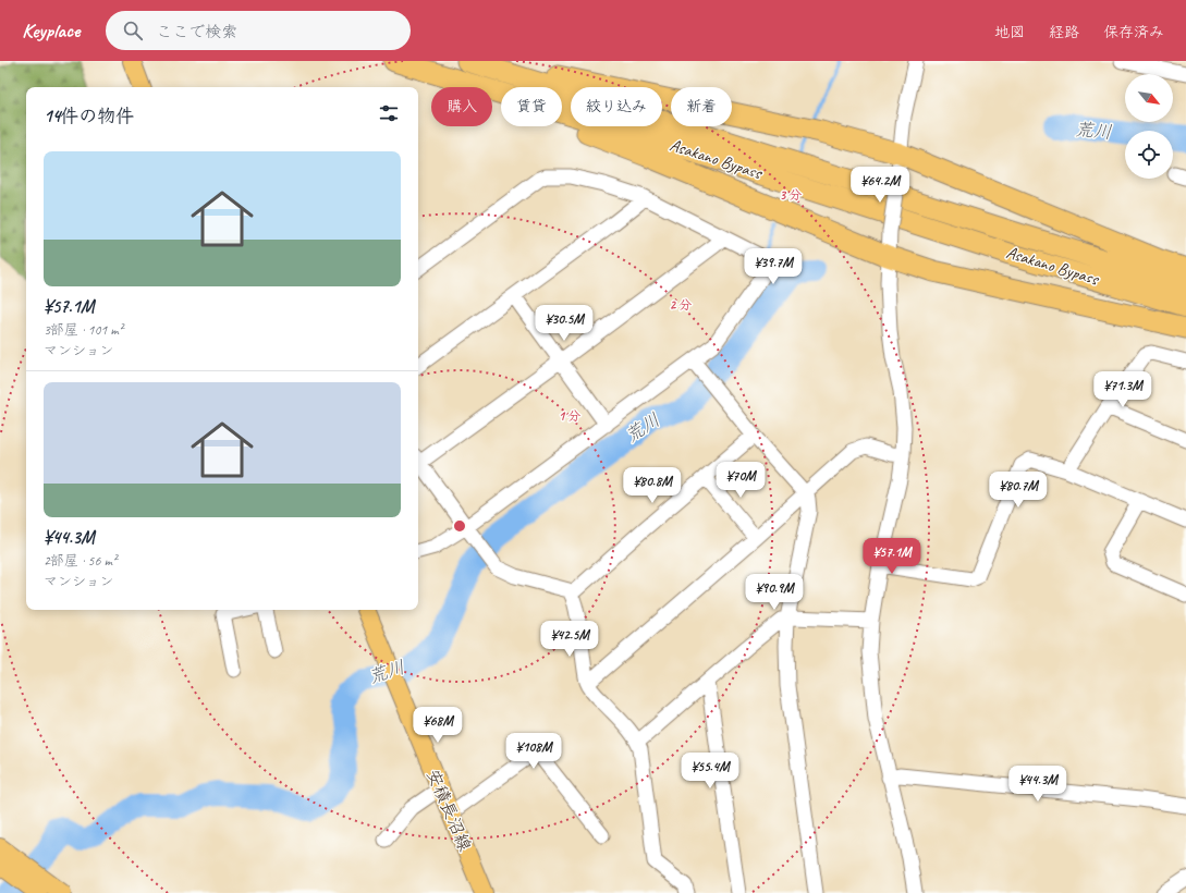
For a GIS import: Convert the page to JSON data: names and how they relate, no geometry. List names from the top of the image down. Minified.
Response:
{"streets":{"highway":["Asakano Bypass"],"main road":["安積長沼線"]},"water":["荒川"],"north":"bottom right","page":{"header":"Keyplace","search":"ここで検索","nav":["地図","経路","保存済み"],"chip":["購入","賃貸","絞り込み","新着"],"heading":"14件の物件","list":[{"name":"¥57.1M","note":"3部屋 · 101 m² · マンション"},{"name":"¥44.3M","note":"2部屋 · 56 m² · マンション"}],"price":["¥64.2M","¥39.7M","¥30.5M","¥71.3M","¥70M","¥80.8M","¥80.7M","¥57.1M","¥90.9M","¥42.5M","¥68M","¥108M","¥55.4M","¥44.3M"]},"rings":["3 分","2 分","1 分"]}
